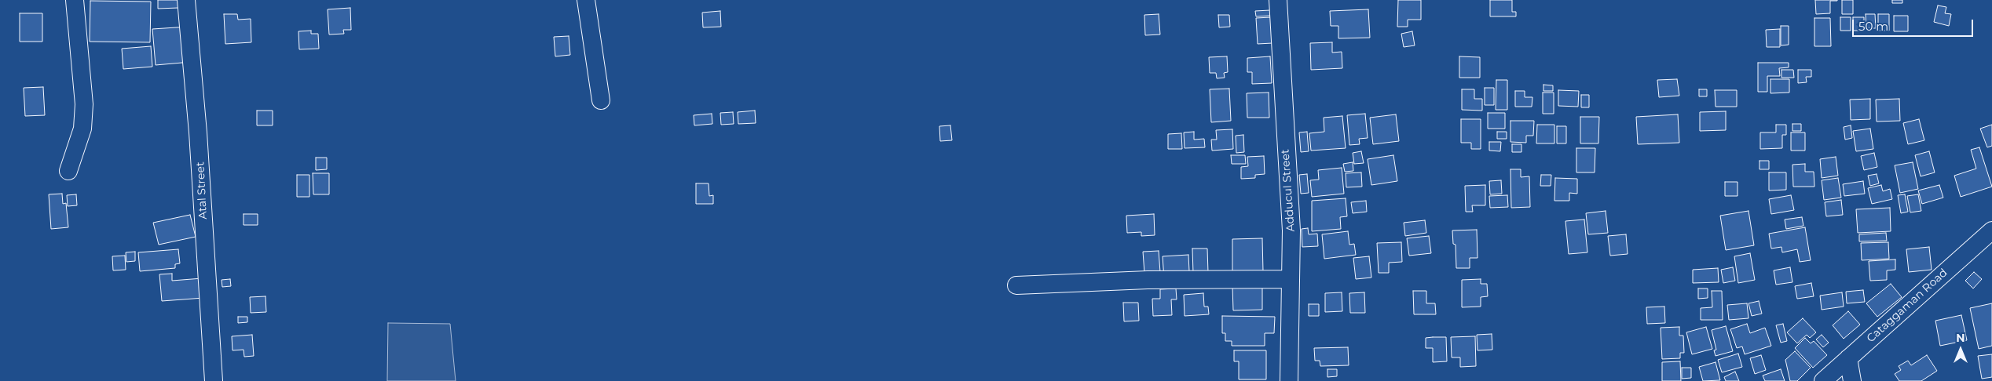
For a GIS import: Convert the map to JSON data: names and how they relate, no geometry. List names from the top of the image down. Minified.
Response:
{"streets":{"street":["Atal Street","Adducul Street","Cataggaman Road"]},"scale_bar":"50 m","north":"top"}
